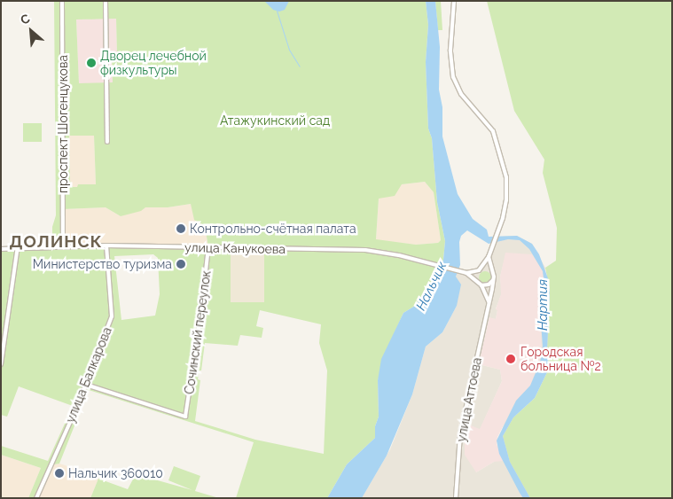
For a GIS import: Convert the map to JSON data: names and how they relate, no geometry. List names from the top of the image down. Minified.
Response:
{"streets":{"street":["проспект Шогенцукова","улица Канукоева","Сочинский переулок","улица Балкарова","улица Аттоева"]},"crossings":[["проспект Шогенцукова","улица Канукоева"],["улица Канукоева","Сочинский переулок"],["улица Канукоева","улица Балкарова"],["Сочинский переулок","улица Балкарова"]],"districts":["ДОЛИНСК"],"water":["Нальчик","Нартия"],"parks":["Атажукинский сад"],"places":["Дворец лечебной физкультуры","Контрольно-счётная палата","Министерство туризма","Городская больница №2","Нальчик 360010"],"north":"top left"}
